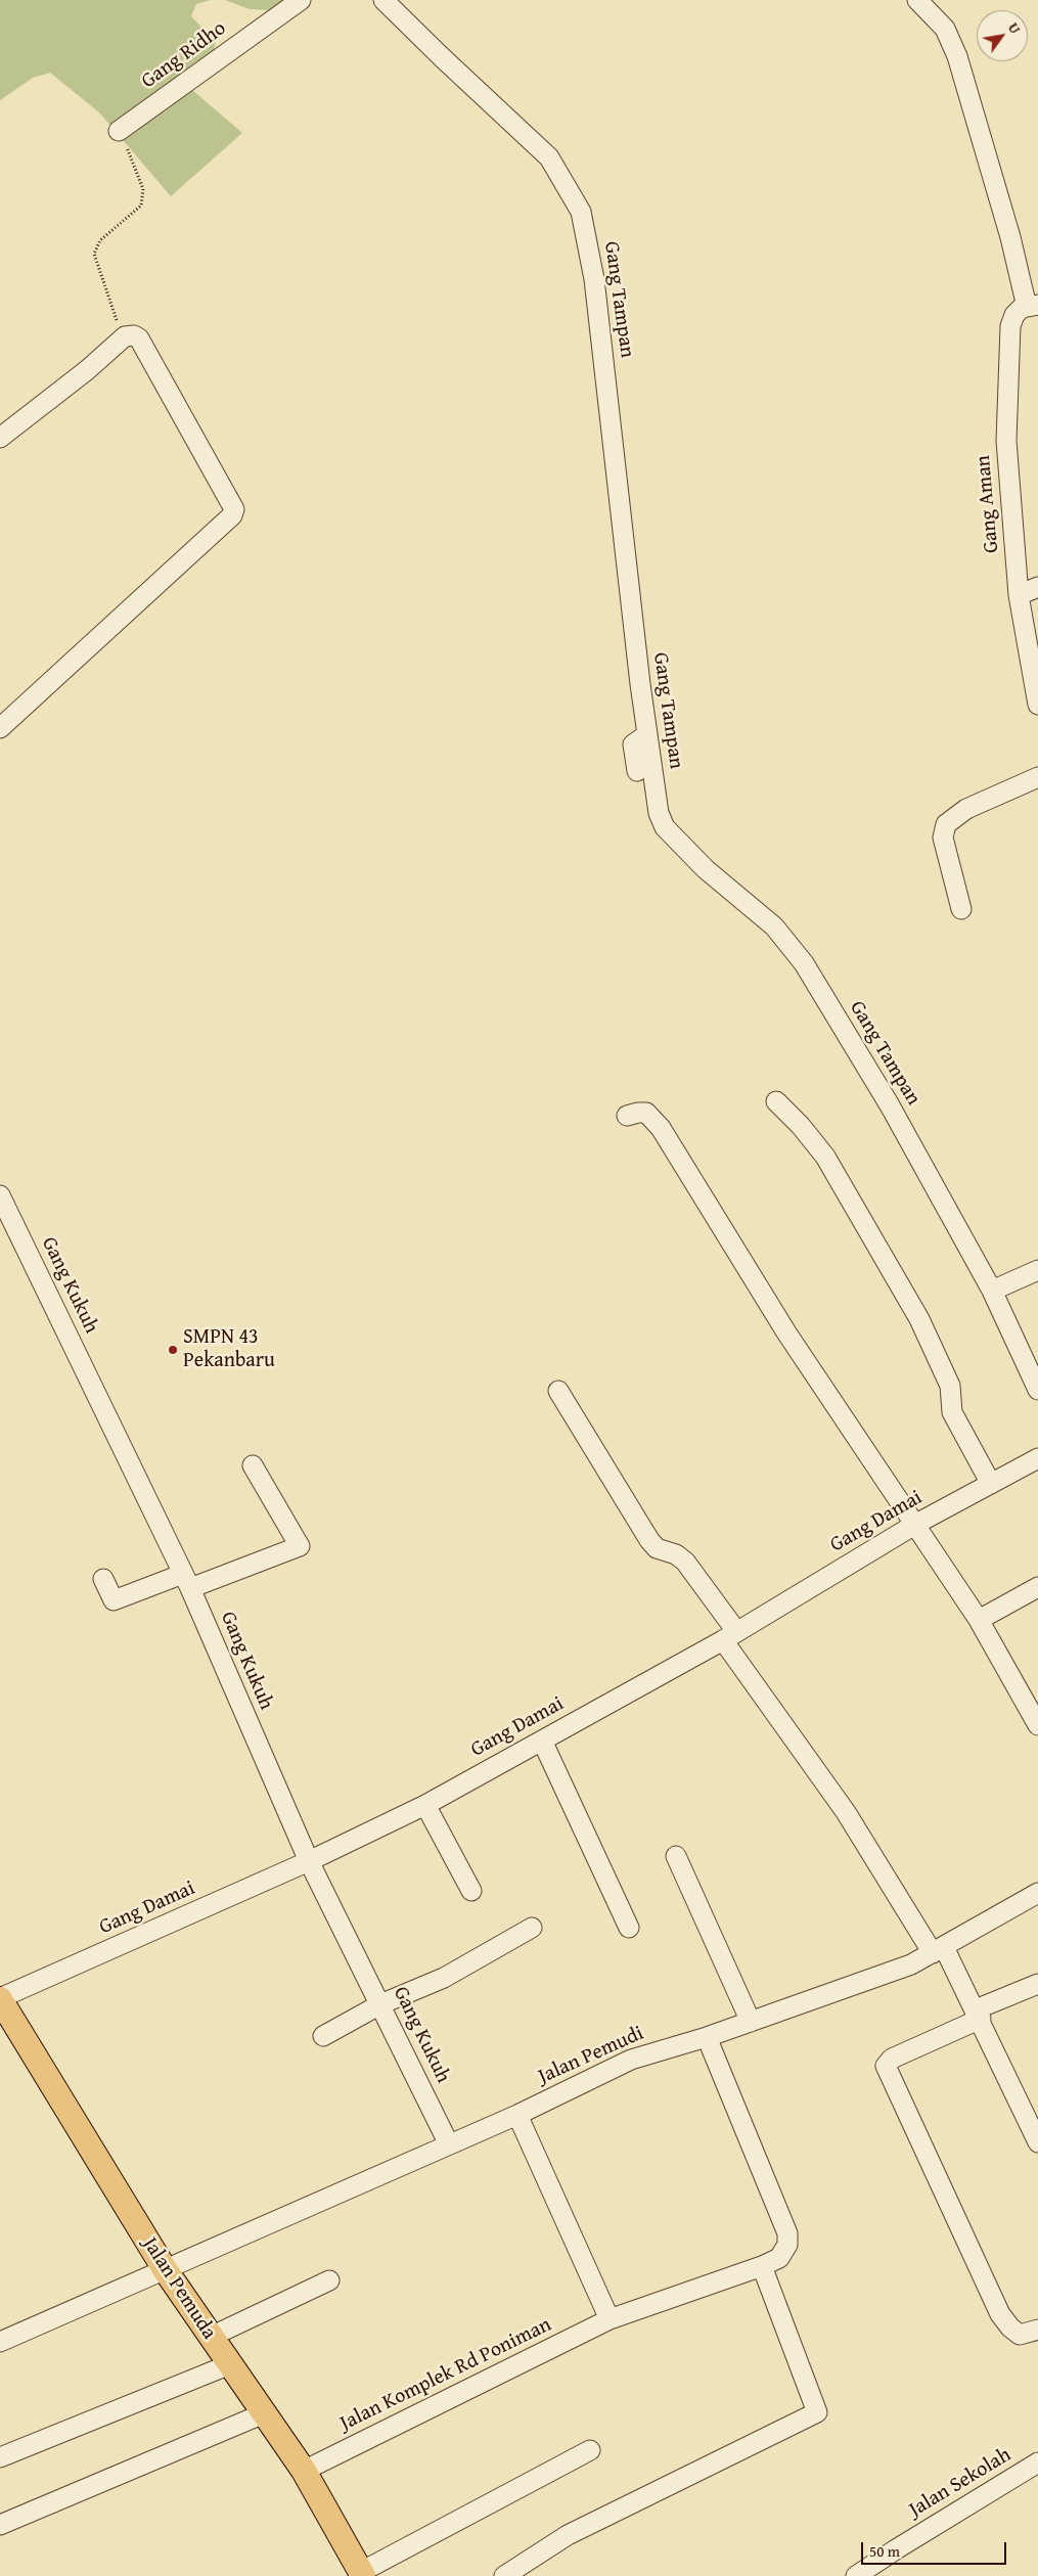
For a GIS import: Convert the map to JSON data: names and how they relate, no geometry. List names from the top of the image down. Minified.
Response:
{"streets":{"main road":["Jalan Pemuda"],"street":["Gang Ridho","Gang Tampan","Gang Aman","Gang Kukuh","Gang Damai","Jalan Pemudi","Jalan Komplek Rd Poniman","Jalan Sekolah"]},"crossings":[["Gang Kukuh","Gang Damai"],["Gang Kukuh","Jalan Pemudi"],["Gang Damai","Jalan Pemuda"],["Jalan Pemudi","Jalan Pemuda"],["Jalan Pemudi","Jalan Komplek Rd Poniman"],["Jalan Pemuda","Jalan Komplek Rd Poniman"]],"places":["SMPN 43 Pekanbaru"],"scale_bar":"50 m","north":"top right"}
